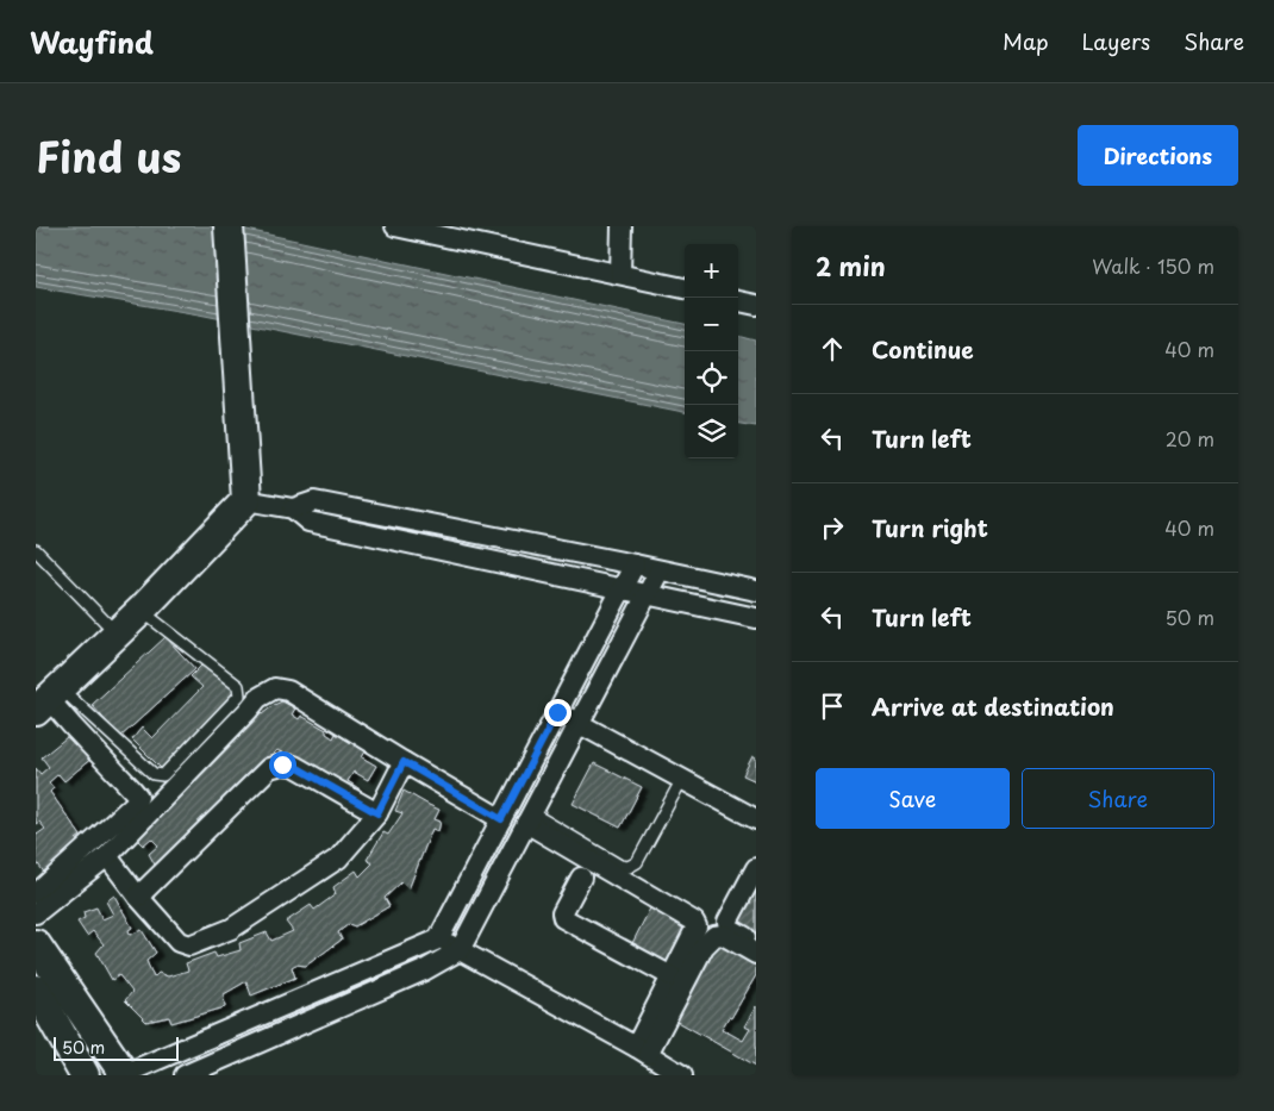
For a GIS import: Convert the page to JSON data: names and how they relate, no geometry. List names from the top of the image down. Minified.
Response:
{"scale_bar":"50 m","page":{"header":"Wayfind","nav":["Map","Layers","Share"],"title":"Find us","buttons":["Directions",["Save","Share"]],"heading":["2 min","Walk · 150 m"],"map_buttons":["+","−"],"list":[["Continue","40 m"],["Turn left","20 m"],["Turn right","40 m"],["Turn left","50 m"],"Arrive at destination"],"scale":"50 m"}}
